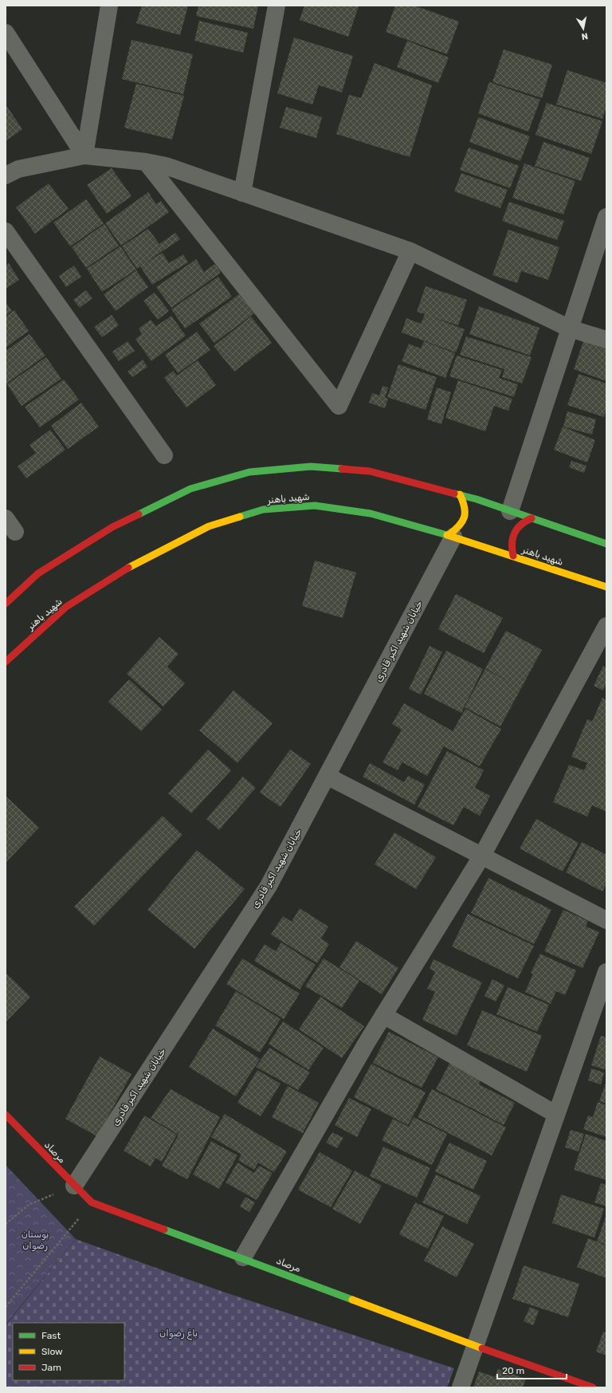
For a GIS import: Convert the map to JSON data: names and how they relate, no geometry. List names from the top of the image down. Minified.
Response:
{"streets":{"main road":["شهید باهنر","مرصاد"],"street":["خیابان شهید اکبر قادری"]},"crossings":[["شهید باهنر","خیابان شهید اکبر قادری"],["خیابان شهید اکبر قادری","مرصاد"]],"parks":["بوستان رضوان","باغ رضوان"],"legend":["Fast","Slow","Jam"],"scale_bar":"20 m","north":"bottom"}
